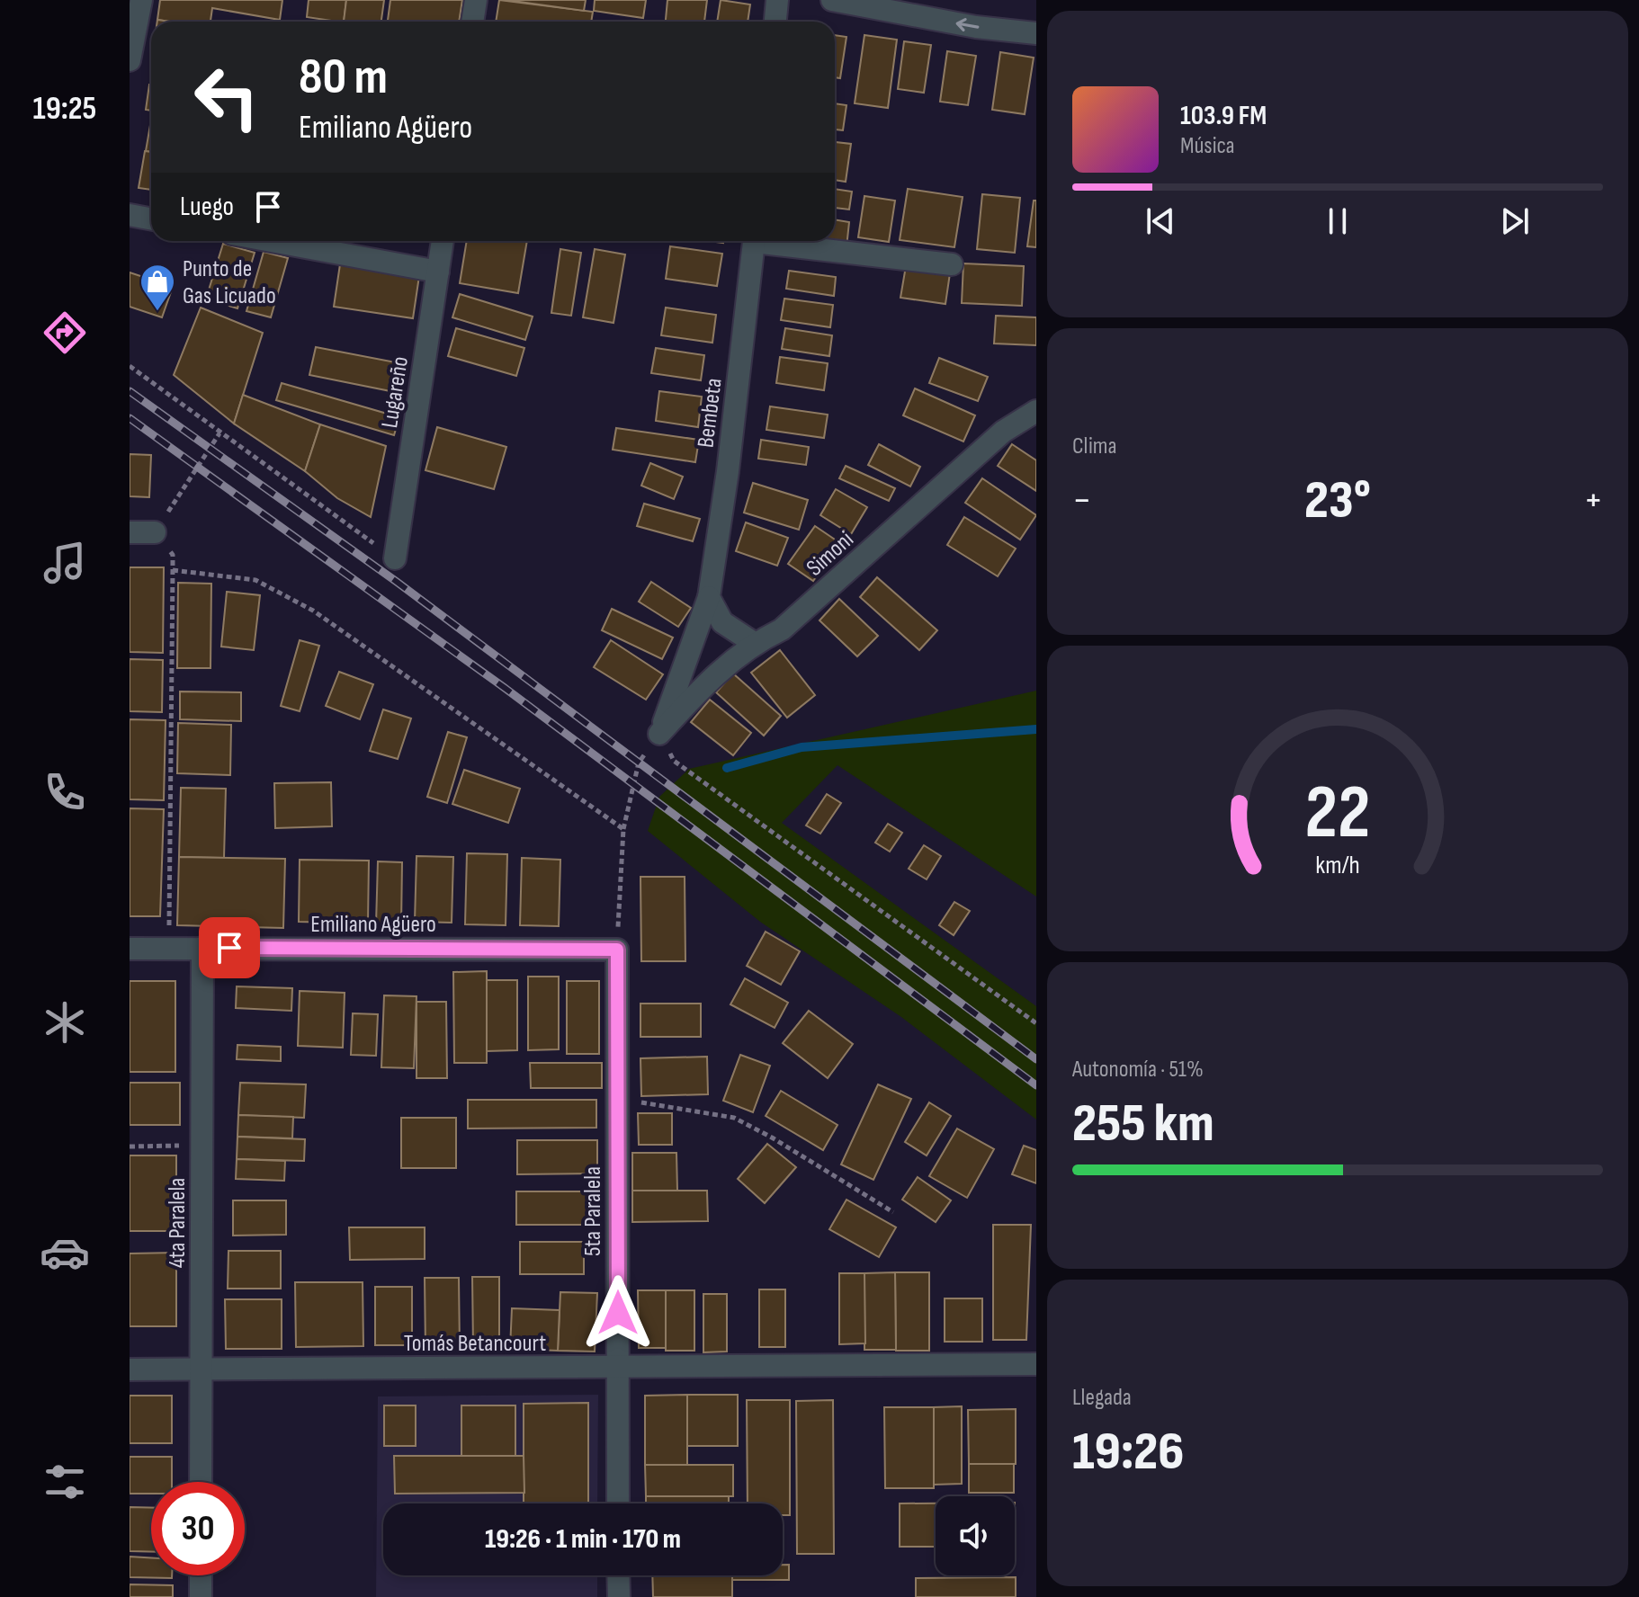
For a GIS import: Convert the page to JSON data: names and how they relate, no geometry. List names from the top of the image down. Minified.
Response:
{"streets":{"street":["Lugareño","Bembeta","Simoni","Emiliano Agüero","5ta Paralela","4ta Paralela","Tomás Betancourt"]},"crossings":[["Bembeta","Simoni"],["Emiliano Agüero","5ta Paralela"],["Emiliano Agüero","4ta Paralela"],["5ta Paralela","Tomás Betancourt"],["4ta Paralela","Tomás Betancourt"]],"places":{"shop":["Punto de Gas Licuado"]},"page":{"tabs":"19:25","turn":["80 m","Emiliano Agüero"],"song":["103.9 FM","Música"],"then":"Luego","tile":["Clima",["Autonomía · 51%","255 km"],["Llegada","19:26"]],"heat":["−","23°","+"],"limit":"30","trip":"19:26 · 1 min · 170 m","gauge":["22","km/h"]}}
